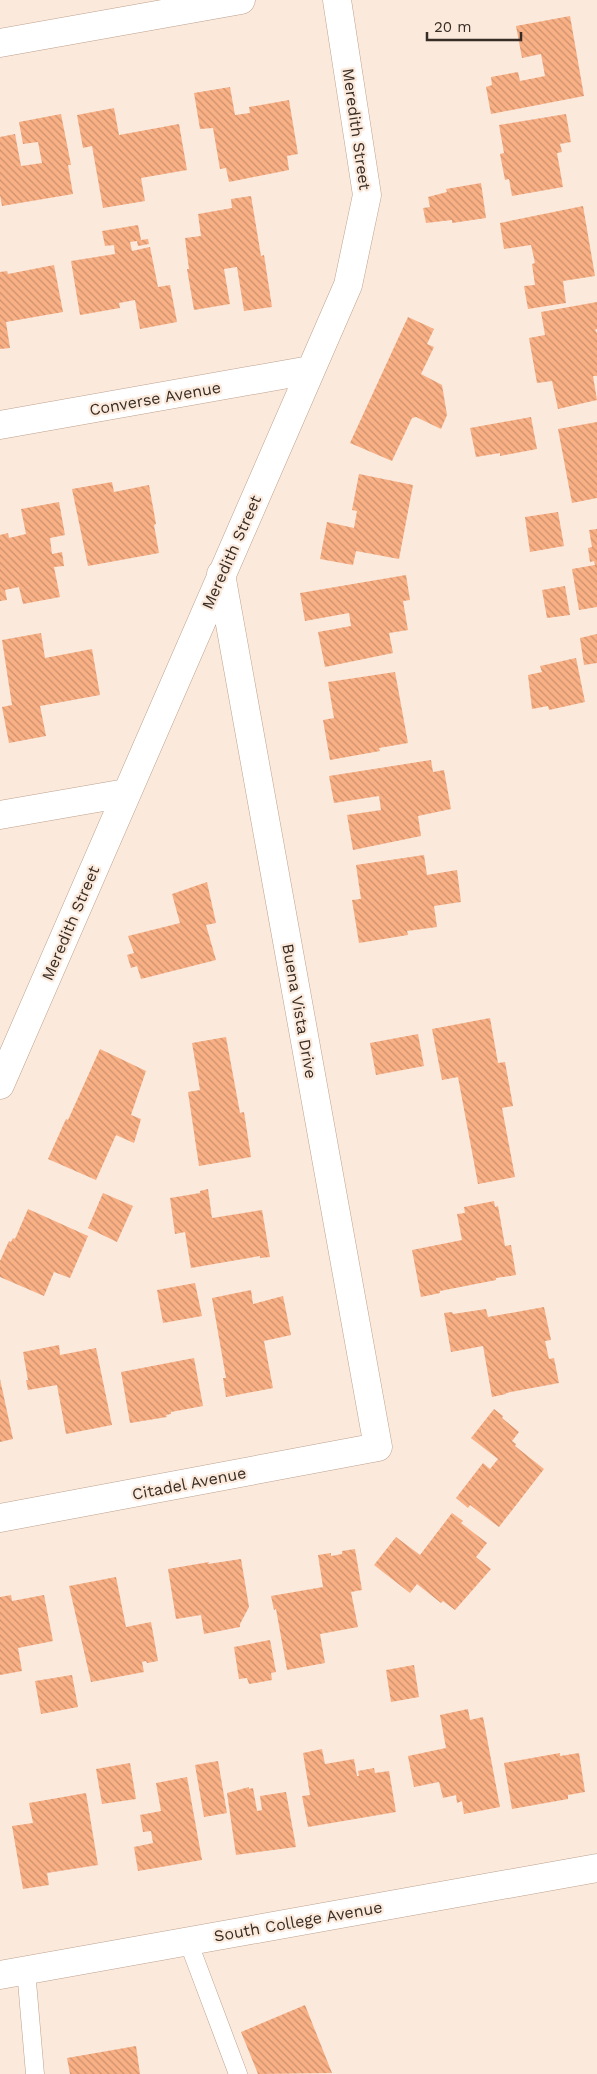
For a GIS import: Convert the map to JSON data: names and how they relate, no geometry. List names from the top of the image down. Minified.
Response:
{"streets":{"street":["Meredith Street","Converse Avenue","Buena Vista Drive","Citadel Avenue","South College Avenue"]},"crossings":[["Meredith Street","Converse Avenue"],["Meredith Street","Buena Vista Drive"],["Buena Vista Drive","Citadel Avenue"]],"scale_bar":"20 m"}
